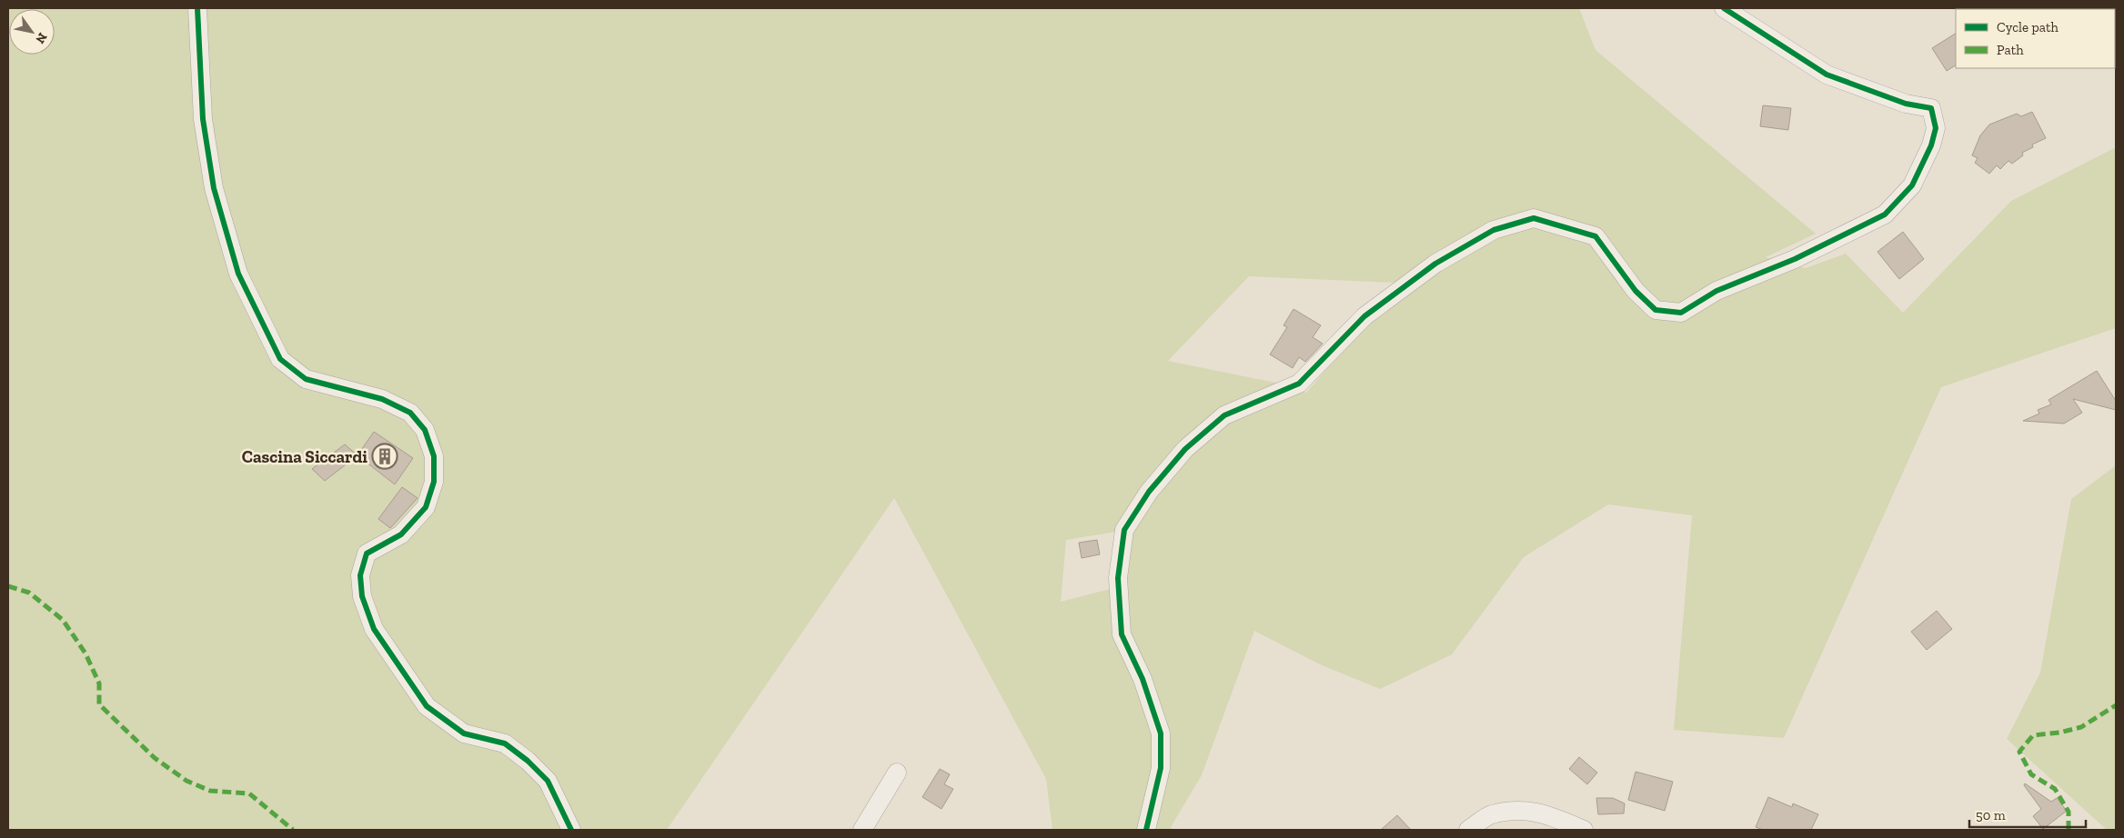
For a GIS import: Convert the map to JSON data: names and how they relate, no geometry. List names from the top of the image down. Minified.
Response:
{"places":{"building":["Cascina Siccardi"]},"legend":["Cycle path","Path"],"scale_bar":"50 m","north":"bottom right"}
